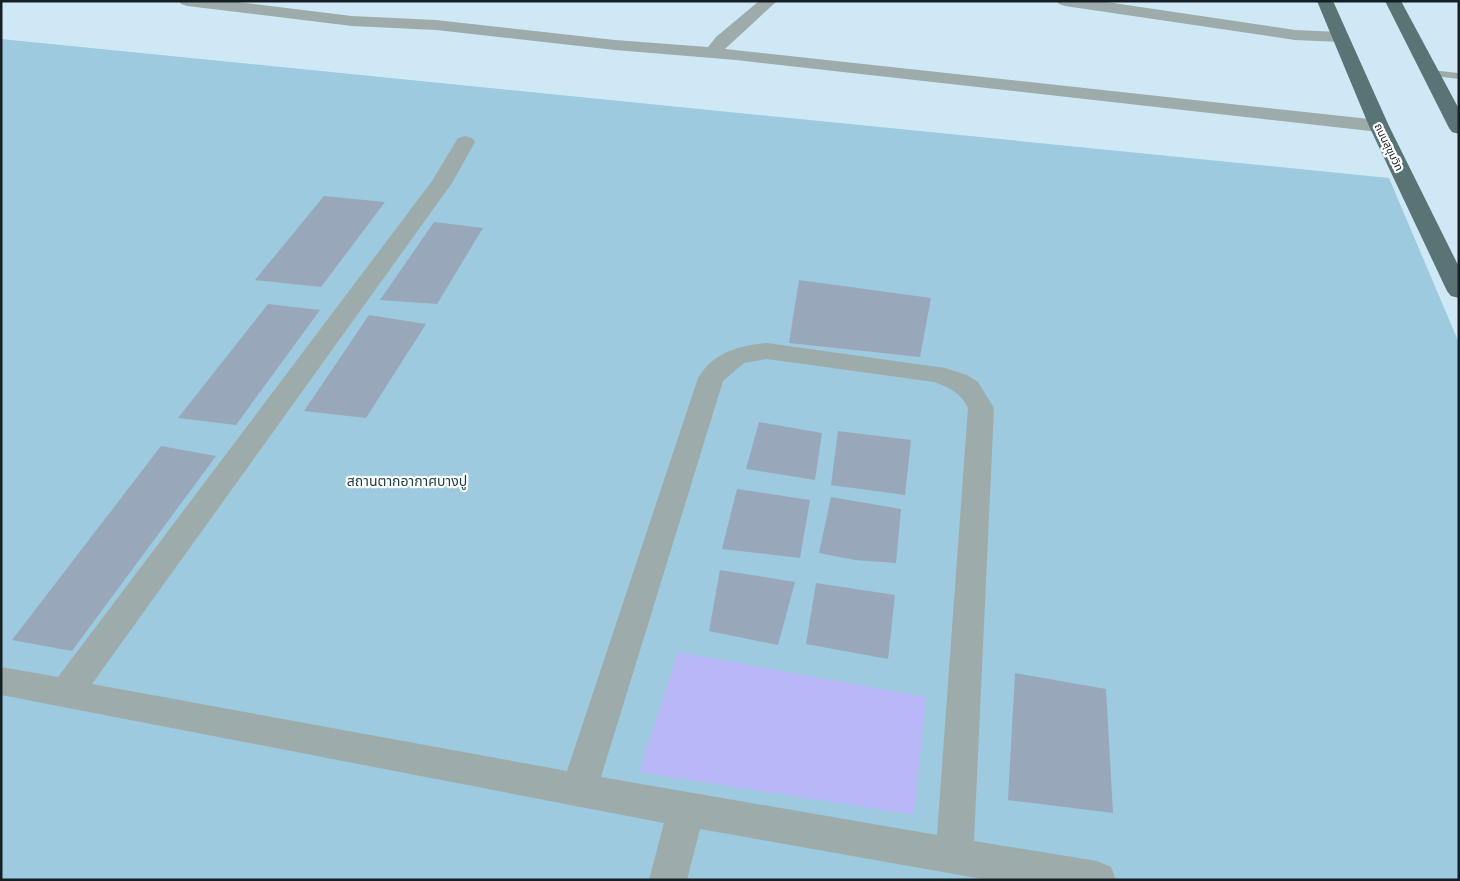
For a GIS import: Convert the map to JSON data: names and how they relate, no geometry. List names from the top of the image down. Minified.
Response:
{"streets":{"highway":["ถนนสุขุมวิท"]},"parks":["สถานตากอากาศบางปู"]}
